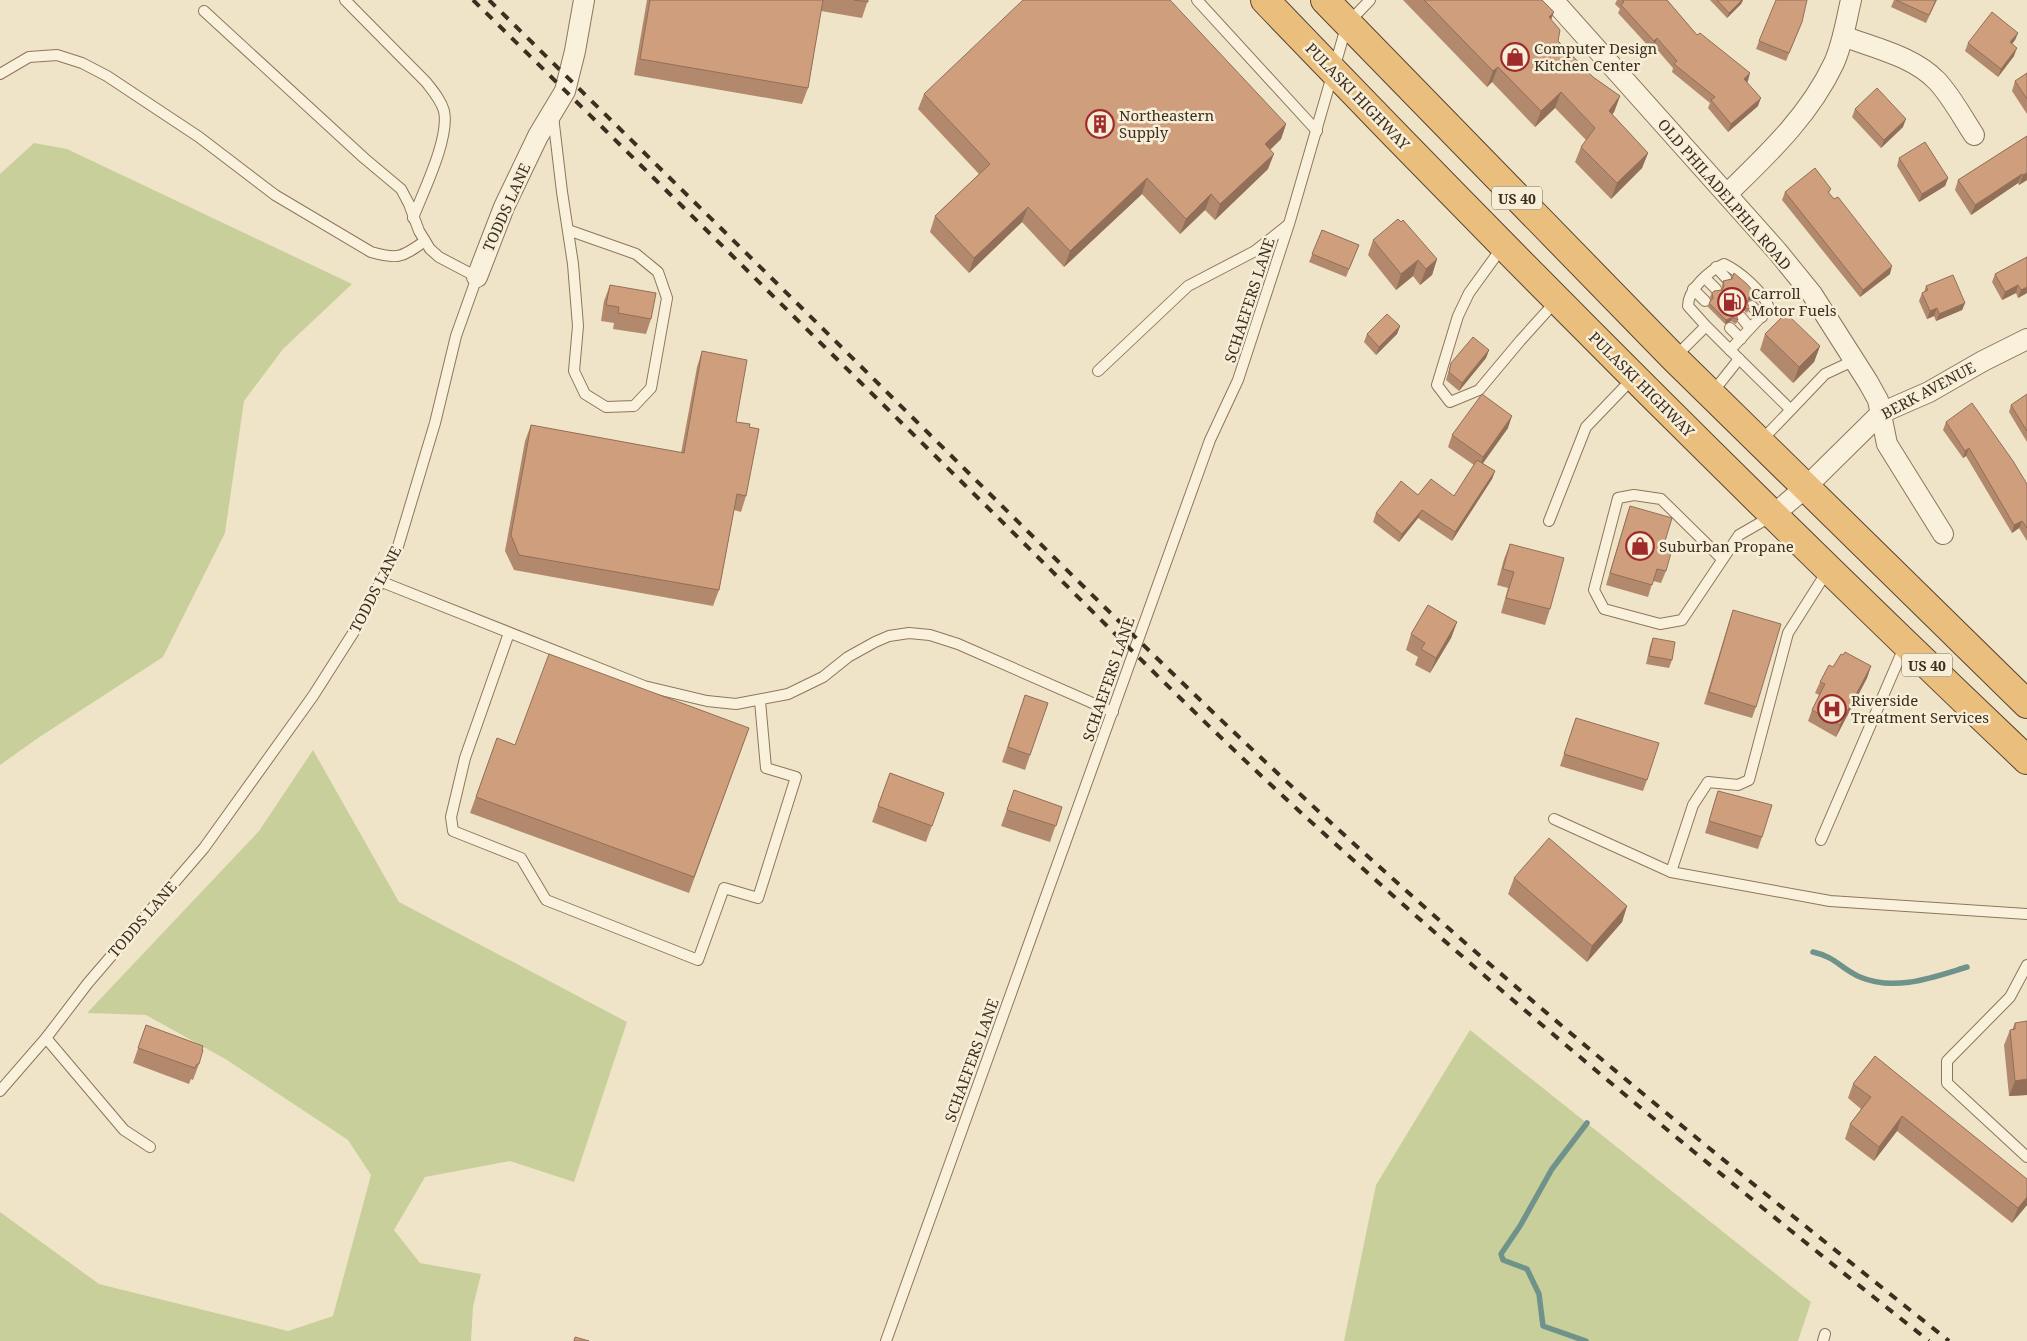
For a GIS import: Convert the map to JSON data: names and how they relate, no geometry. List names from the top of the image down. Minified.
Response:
{"streets":{"highway":["PULASKI HIGHWAY","US 40"],"street":["OLD PHILADELPHIA ROAD","TODDS LANE","BERK AVENUE"],"lane":["SCHAEFERS LANE"]},"crossings":[["PULASKI HIGHWAY","SCHAEFERS LANE"],["PULASKI HIGHWAY","BERK AVENUE"],["OLD PHILADELPHIA ROAD","BERK AVENUE"],["US 40","SCHAEFERS LANE"],["US 40","BERK AVENUE"]],"places":{"shop":["Computer Design Kitchen Center","Suburban Propane"],"building":["Northeastern Supply"],"fuel station":["Carroll Motor Fuels"],"hospital":["Riverside Treatment Services"]}}
